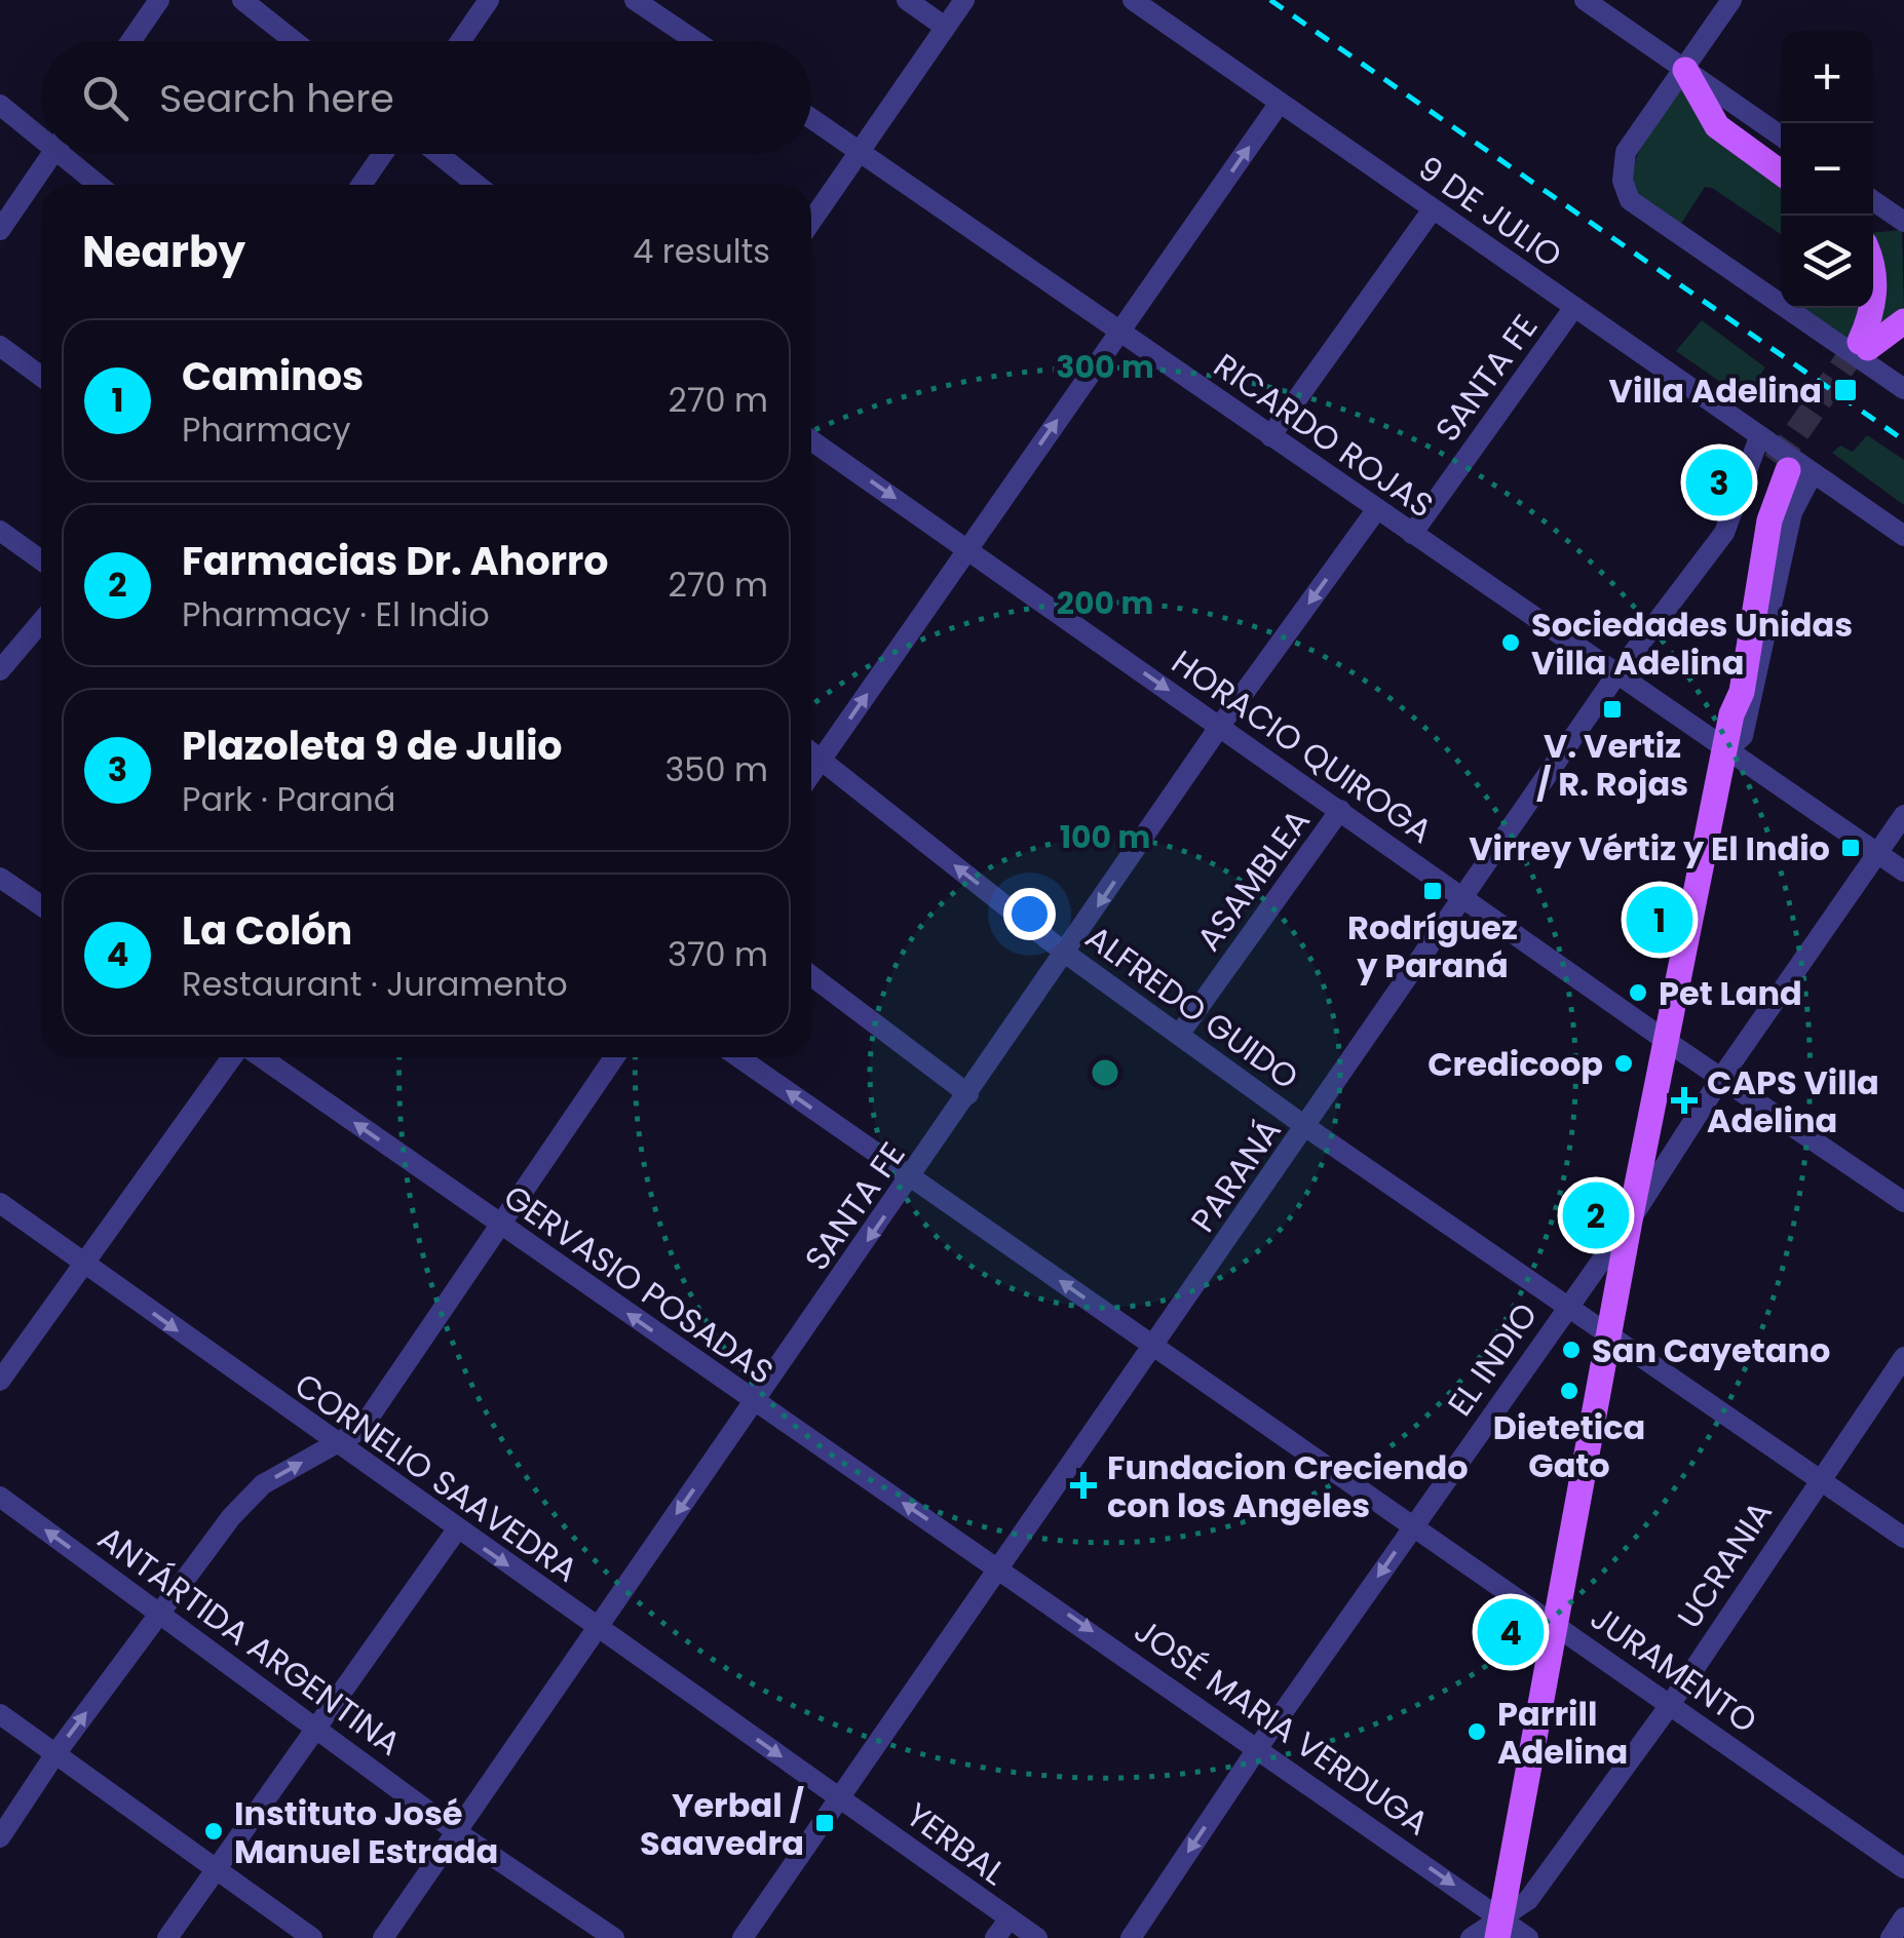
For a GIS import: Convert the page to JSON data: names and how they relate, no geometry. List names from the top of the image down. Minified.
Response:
{"streets":{"street":["9 DE JULIO","SANTA FE","RICARDO ROJAS","HORACIO QUIROGA","ASAMBLEA","ALFREDO GUIDO","PARANÁ","GERVASIO POSADAS","EL INDIO","CORNELIO SAAVEDRA","UCRANIA","ANTÁRTIDA ARGENTINA","JURAMENTO","JOSÉ MARIA VERDUGA","YERBAL"]},"crossings":[["9 DE JULIO","SANTA FE"],["9 DE JULIO","PARANÁ"],["SANTA FE","RICARDO ROJAS"],["SANTA FE","HORACIO QUIROGA"],["SANTA FE","ALFREDO GUIDO"],["SANTA FE","GERVASIO POSADAS"],["SANTA FE","CORNELIO SAAVEDRA"],["SANTA FE","ANTÁRTIDA ARGENTINA"],["SANTA FE","JURAMENTO"],["RICARDO ROJAS","PARANÁ"],["RICARDO ROJAS","EL INDIO"],["HORACIO QUIROGA","ASAMBLEA"],["HORACIO QUIROGA","PARANÁ"],["HORACIO QUIROGA","EL INDIO"],["ASAMBLEA","ALFREDO GUIDO"],["ALFREDO GUIDO","PARANÁ"],["ALFREDO GUIDO","EL INDIO"],["ALFREDO GUIDO","UCRANIA"],["PARANÁ","GERVASIO POSADAS"],["PARANÁ","CORNELIO SAAVEDRA"],["PARANÁ","JURAMENTO"],["PARANÁ","JOSÉ MARIA VERDUGA"],["PARANÁ","YERBAL"],["GERVASIO POSADAS","JOSÉ MARIA VERDUGA"],["EL INDIO","JURAMENTO"],["EL INDIO","JOSÉ MARIA VERDUGA"],["CORNELIO SAAVEDRA","YERBAL"],["UCRANIA","JURAMENTO"],["UCRANIA","JOSÉ MARIA VERDUGA"]],"one_way":["SANTA FE","HORACIO QUIROGA","GERVASIO POSADAS","EL INDIO","CORNELIO SAAVEDRA","JOSÉ MARIA VERDUGA"],"places":{"transit":["Villa Adelina","V. Vertiz / R. Rojas","Virrey Vértiz y El Indio","Rodríguez y Paraná","Yerbal / Saavedra"],"other":["Sociedades Unidas Villa Adelina","Pet Land","Credicoop","San Cayetano","Dietetica Gato","Parrill Adelina","Instituto José Manuel Estrada"],"health":["CAPS Villa Adelina","Fundacion Creciendo con los Angeles"]},"page":{"map_buttons":["+","−"],"search":"Search here","heading":["Nearby","4 results"],"list":[{"mark":"1","name":"Caminos","note":"Pharmacy","value":"270 m"},{"mark":"2","name":"Farmacias Dr. Ahorro","note":"Pharmacy · El Indio","value":"270 m"},{"mark":"3","name":"Plazoleta 9 de Julio","note":"Park · Paraná","value":"350 m"},{"mark":"4","name":"La Colón","note":"Restaurant · Juramento","value":"370 m"}],"pins":["3","1","2","4"]},"rings":["300 m","200 m","100 m"]}
